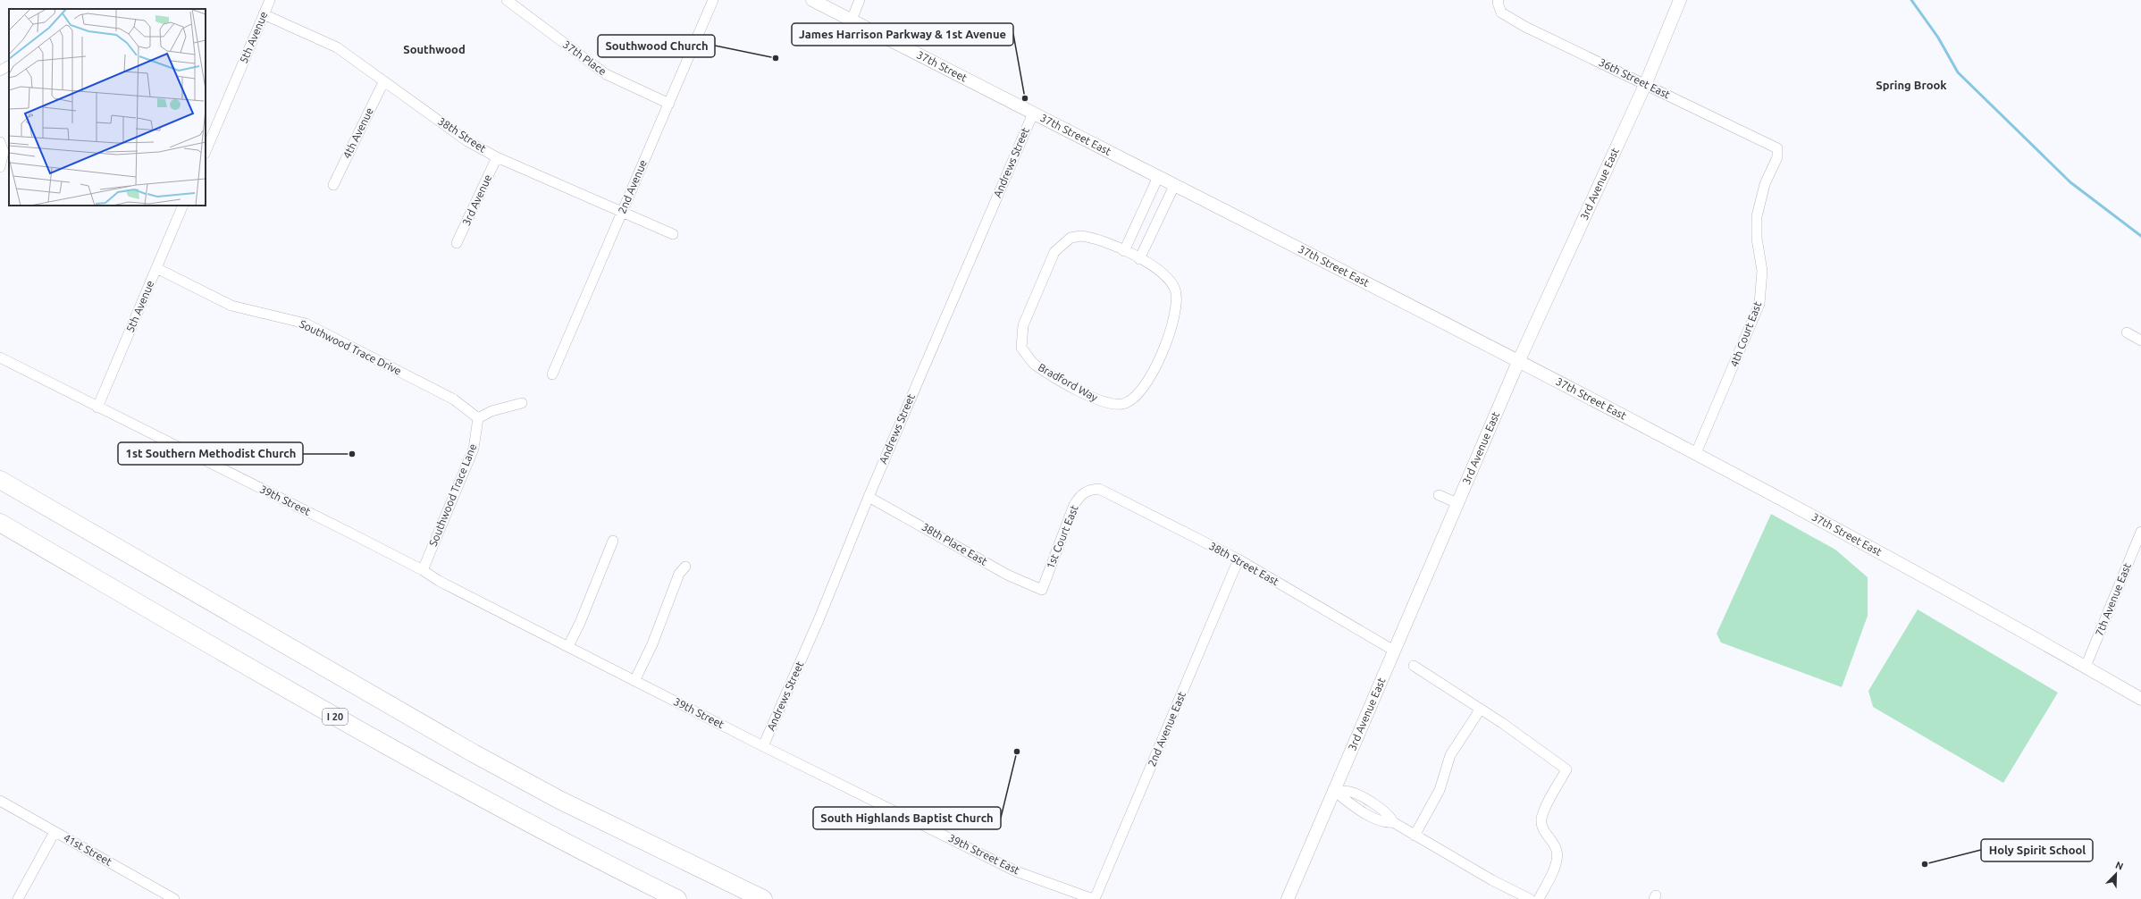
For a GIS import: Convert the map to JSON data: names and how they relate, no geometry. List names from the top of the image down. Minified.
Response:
{"streets":{"highway":["I 20"],"street":["5th Avenue","37th Place","37th Street","36th Street East","4th Avenue","38th Street","37th Street East","Andrews Street","3rd Avenue East","2nd Avenue","3rd Avenue","4th Court East","Southwood Trace Drive","Bradford Way","Southwood Trace Lane","39th Street","1st Court East","38th Place East","38th Street East","7th Avenue East","2nd Avenue East","41st Street","39th Street East"]},"crossings":[["5th Avenue","38th Street"],["5th Avenue","Southwood Trace Drive"],["5th Avenue","39th Street"],["37th Place","2nd Avenue"],["37th Street","37th Street East"],["37th Street","Andrews Street"],["36th Street East","3rd Avenue East"],["36th Street East","4th Court East"],["4th Avenue","38th Street"],["38th Street","2nd Avenue"],["38th Street","3rd Avenue"],["37th Street East","Andrews Street"],["37th Street East","3rd Avenue East"],["37th Street East","4th Court East"],["37th Street East","7th Avenue East"],["Andrews Street","39th Street"],["Andrews Street","38th Place East"],["Andrews Street","39th Street East"],["3rd Avenue East","38th Street East"],["Southwood Trace Drive","Southwood Trace Lane"],["Southwood Trace Lane","39th Street"],["39th Street","39th Street East"],["1st Court East","38th Place East"],["1st Court East","38th Street East"],["38th Street East","2nd Avenue East"],["2nd Avenue East","39th Street East"]],"districts":["Southwood","Spring Brook"],"places":["Southwood Church","James Harrison Parkway & 1st Avenue","1st Southern Methodist Church","South Highlands Baptist Church","Holy Spirit School"],"north":"top right"}
